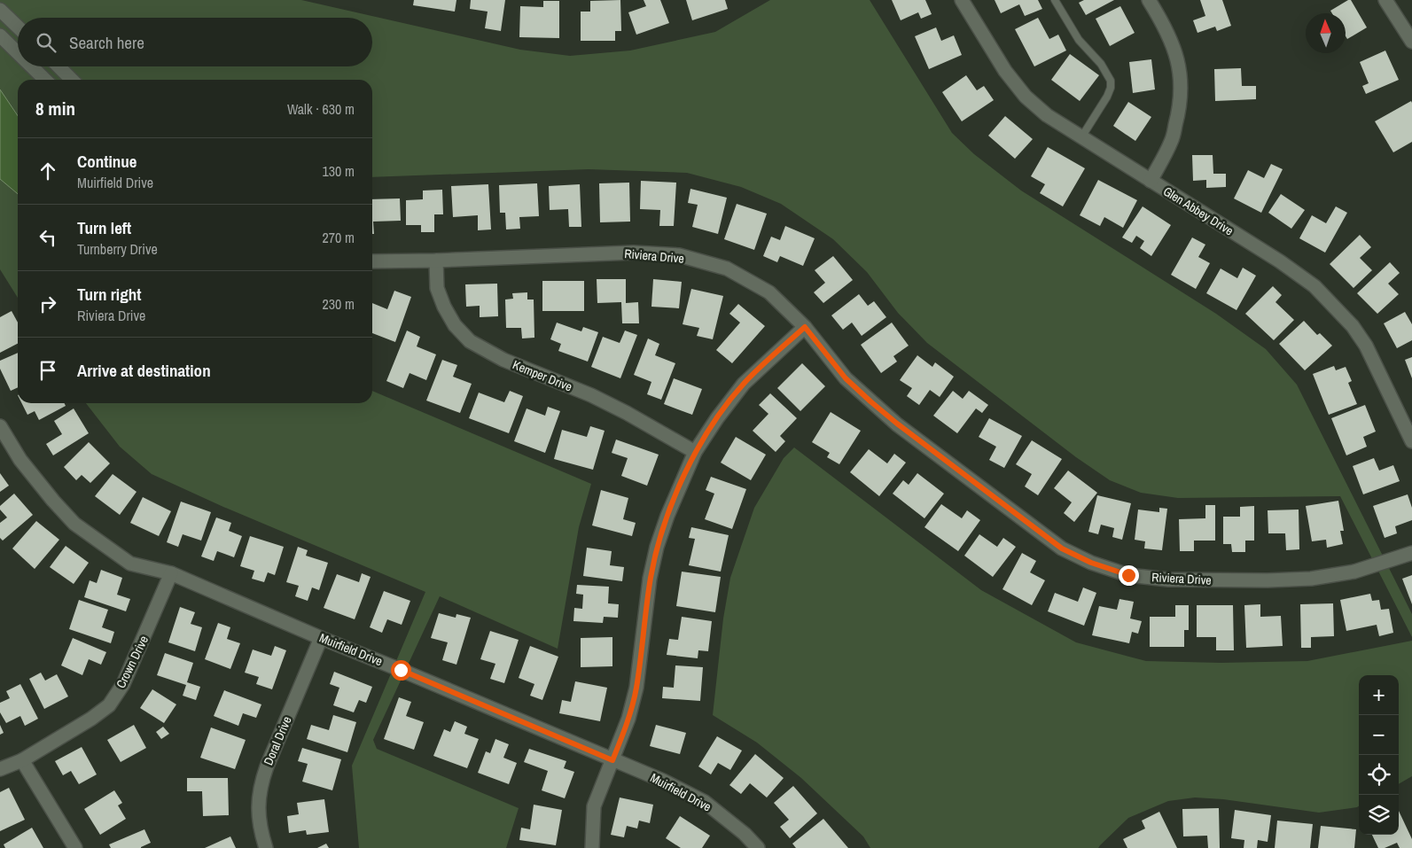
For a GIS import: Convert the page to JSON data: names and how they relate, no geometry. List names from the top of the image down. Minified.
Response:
{"streets":{"street":["Glen Abbey Drive","Riviera Drive","Kemper Drive","Muirfield Drive","Crown Drive","Doral Drive"]},"crossings":[["Riviera Drive","Kemper Drive"],["Muirfield Drive","Crown Drive"],["Muirfield Drive","Doral Drive"]],"north":"top","page":{"search":"Search here","heading":["8 min","Walk · 630 m"],"list":[["Continue","Muirfield Drive","130 m"],["Turn left","Turnberry Drive","270 m"],["Turn right","Riviera Drive","230 m"],"Arrive at destination"],"map_buttons":["+","−"]}}
